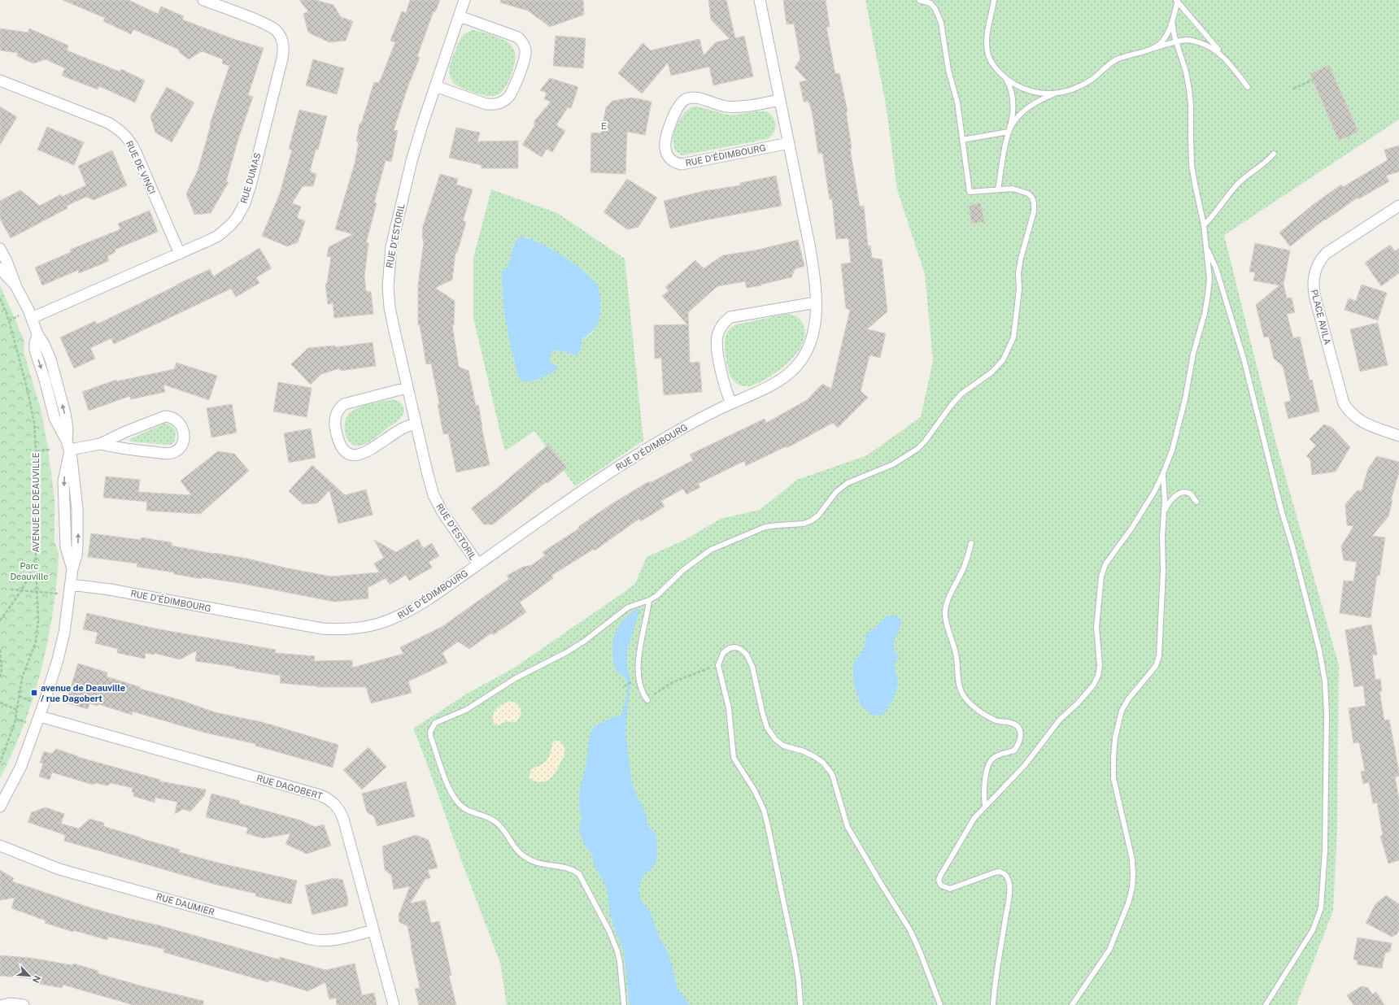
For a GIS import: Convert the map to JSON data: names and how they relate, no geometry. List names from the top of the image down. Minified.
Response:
{"streets":{"street":["RUE D'ÉDIMBOURG","RUE DE VINCI","RUE DUMAS","RUE D'ESTORIL","PLACE AVILA","RUE DAGOBERT","RUE DAUMIER"],"path":["AVENUE DE DEAUVILLE"]},"crossings":[["RUE D'ÉDIMBOURG","RUE D'ESTORIL"],["RUE DE VINCI","RUE DUMAS"],["RUE DAGOBERT","RUE DAUMIER"]],"districts":["E"],"parks":["Parc Deauville"],"places":{"transit":["avenue de Deauville / rue Dagobert"]},"north":"bottom right"}
